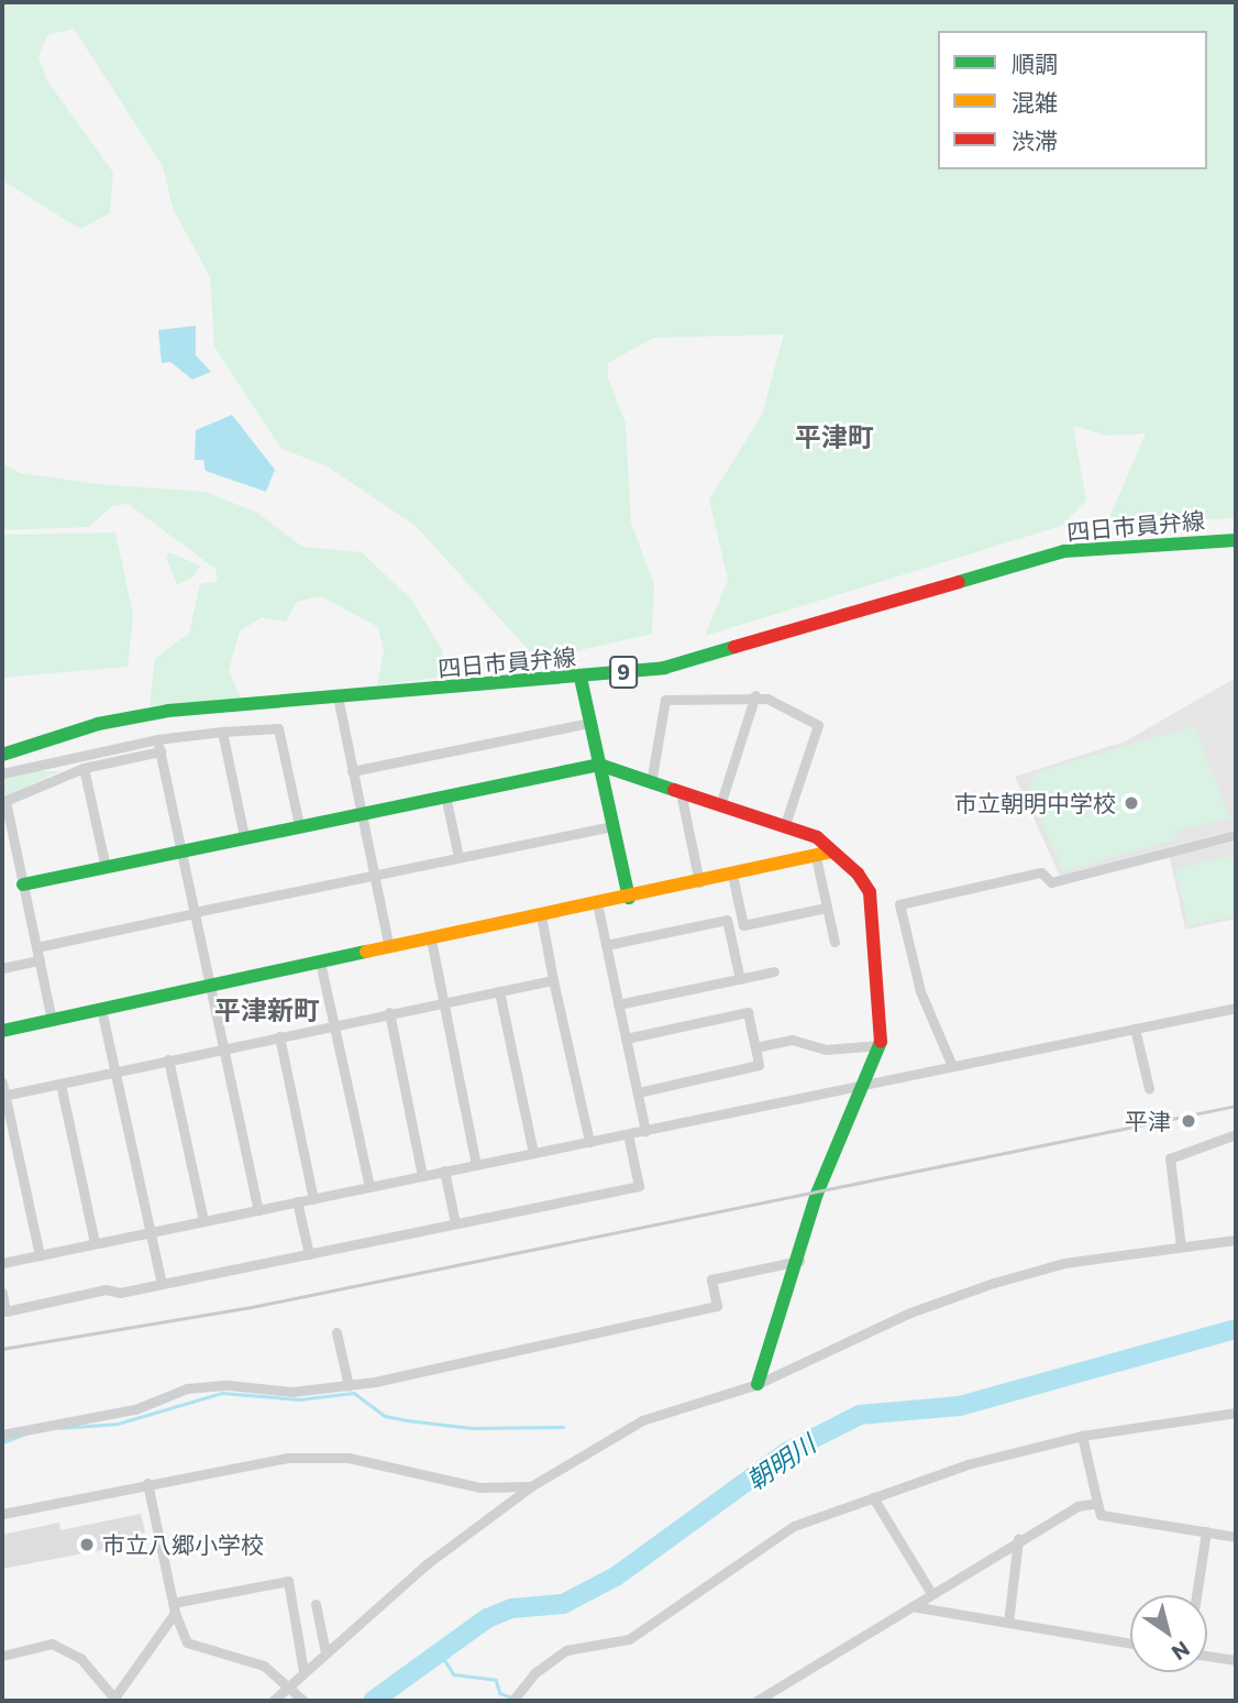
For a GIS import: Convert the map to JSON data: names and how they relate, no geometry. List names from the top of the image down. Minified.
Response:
{"streets":{"street":["四日市員弁線","9"]},"districts":["平津町","平津新町"],"water":["朝明川"],"places":["市立朝明中学校","平津","市立八郷小学校"],"legend":["順調","混雑","渋滞"],"north":"bottom right"}
